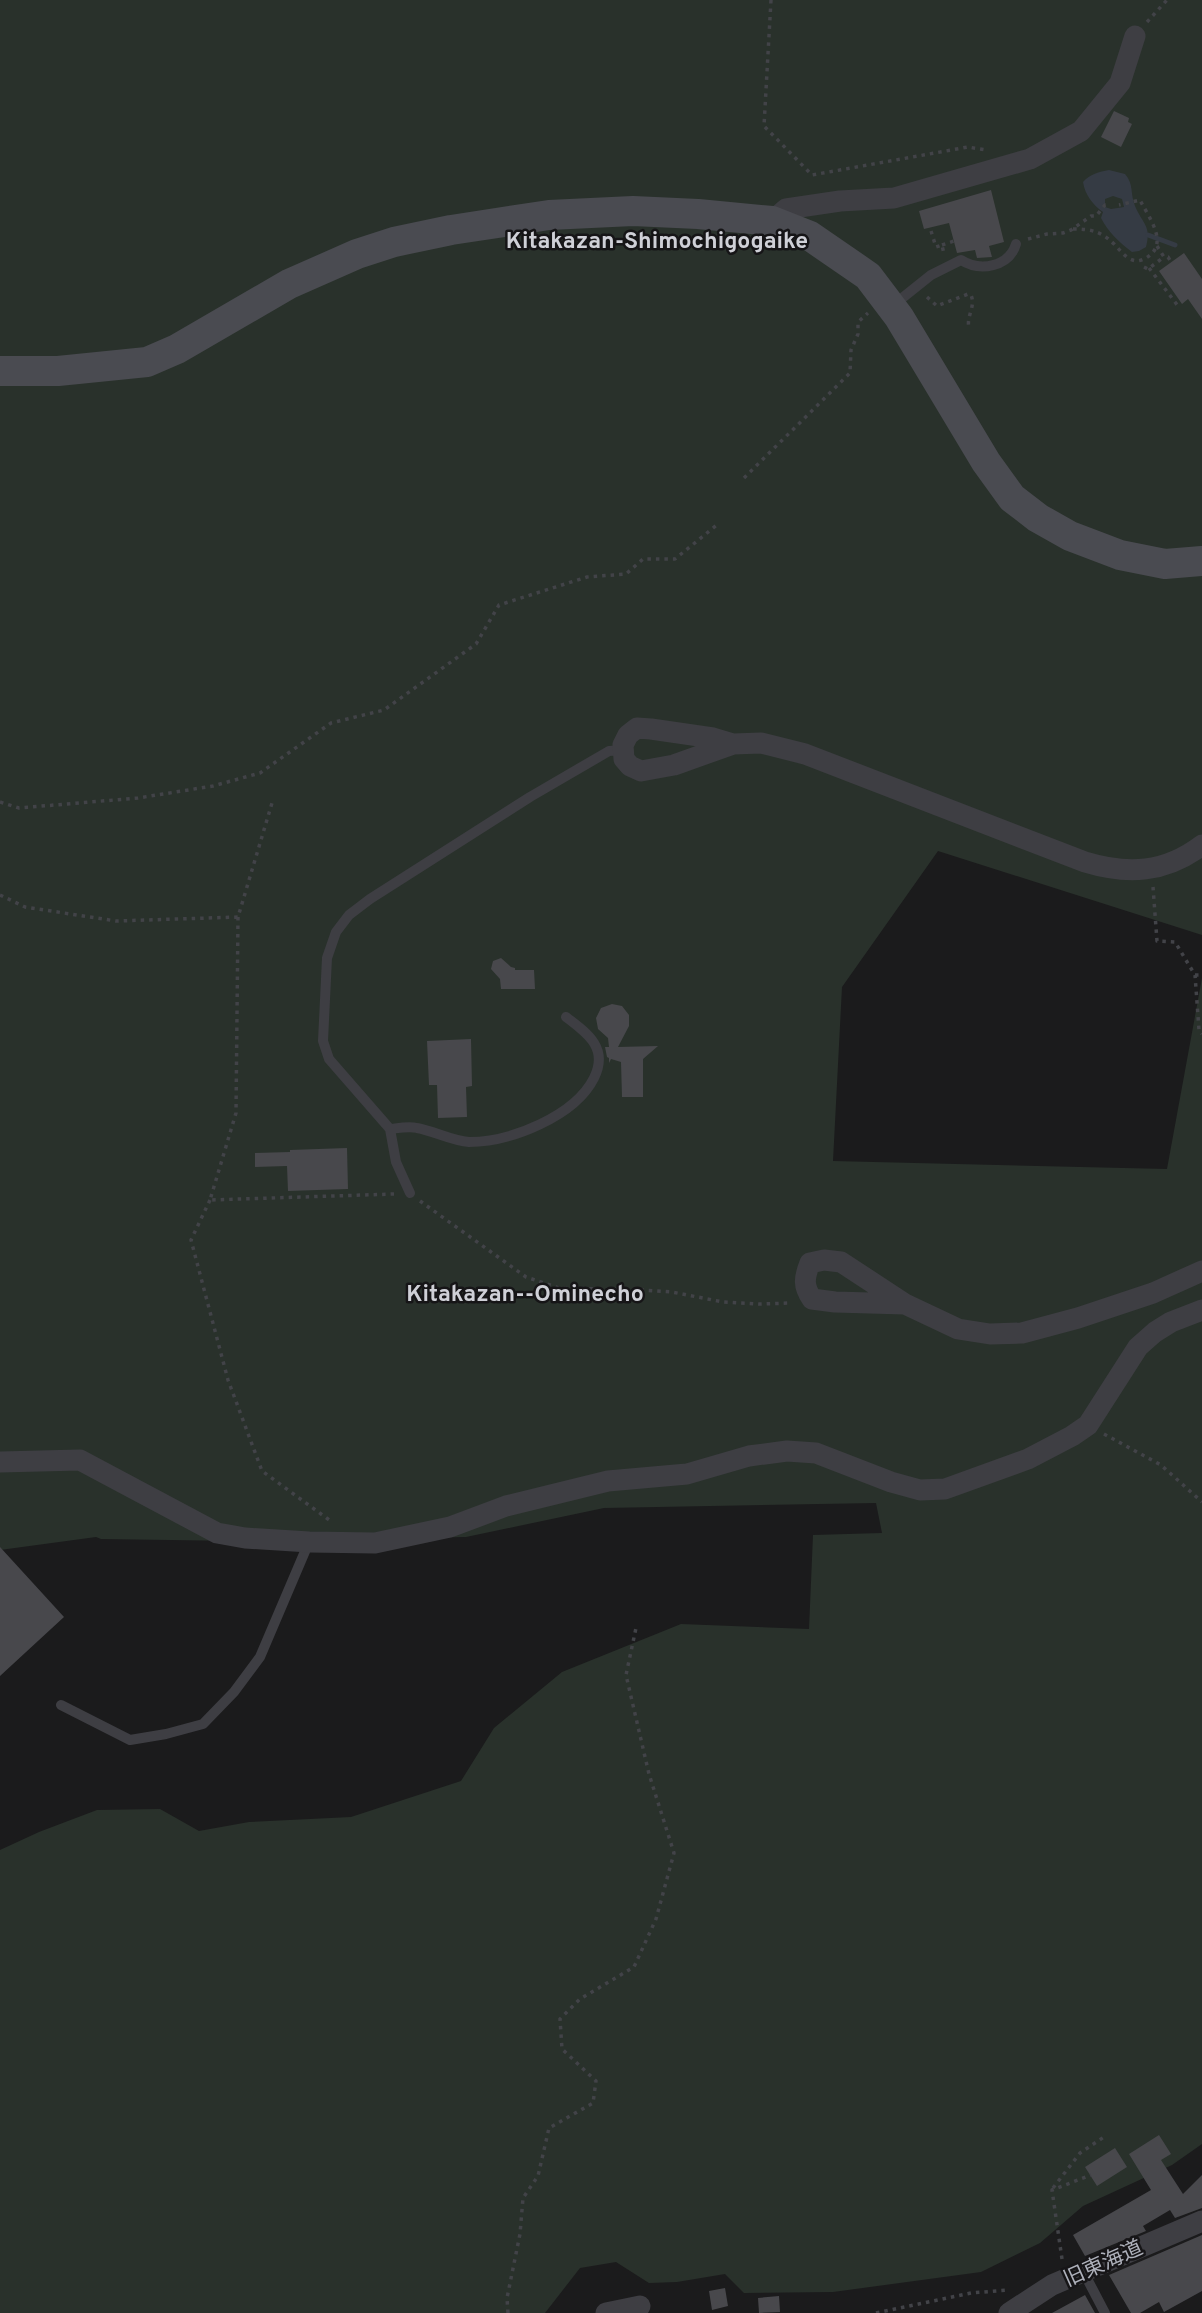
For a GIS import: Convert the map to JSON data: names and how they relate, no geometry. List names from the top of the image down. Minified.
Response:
{"streets":{"street":["旧東海道"]},"districts":["Kitakazan-Shimochigogaike","Kitakazan--Ominecho"]}
